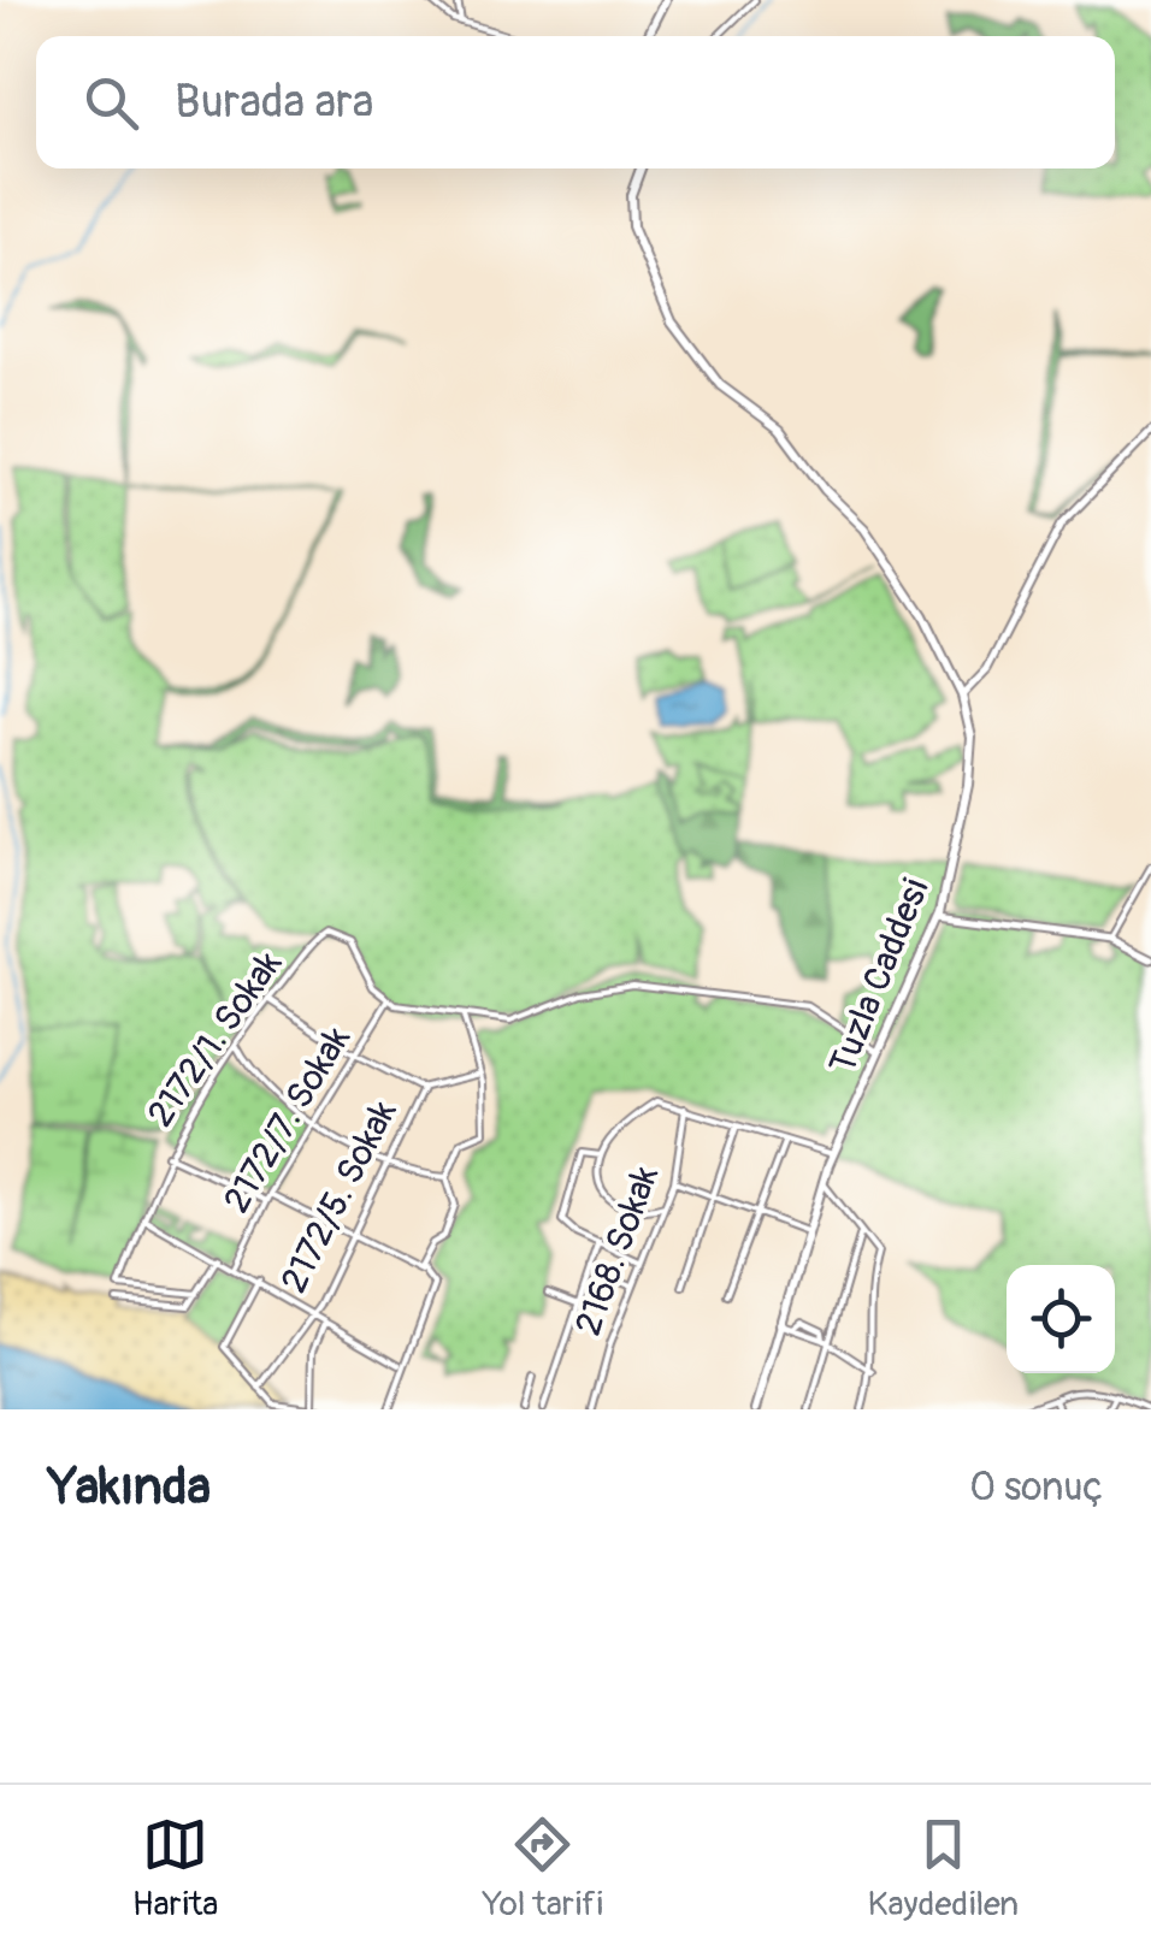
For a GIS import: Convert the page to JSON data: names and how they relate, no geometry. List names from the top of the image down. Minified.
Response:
{"streets":{"main road":["Tuzla Caddesi"],"street":["2172/1. Sokak","2172/7. Sokak","2172/5. Sokak","2168. Sokak"]},"crossings":[["2172/1. Sokak","2172/7. Sokak"]],"page":{"search":"Burada ara","heading":["Yakında","0 sonuç"],"nav":["Harita","Yol tarifi","Kaydedilen"]}}
